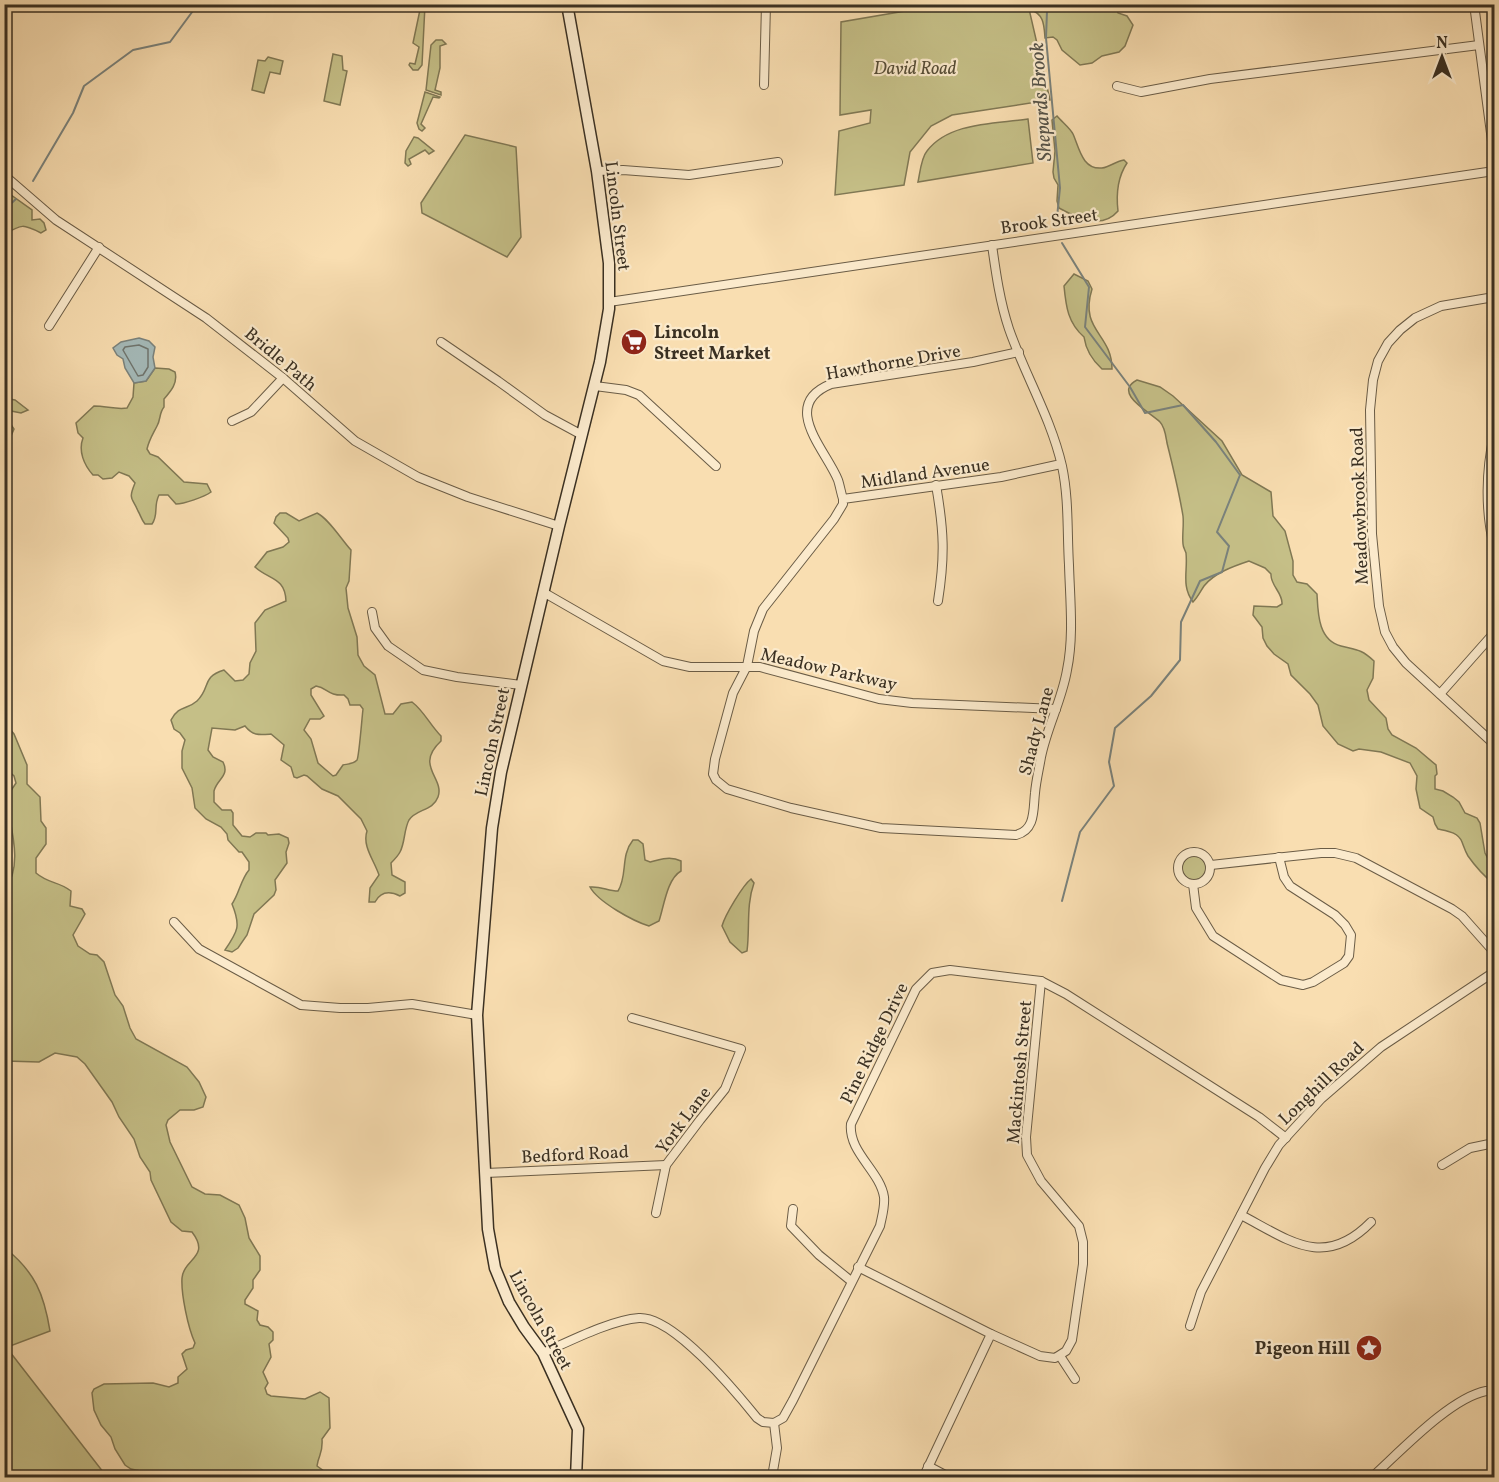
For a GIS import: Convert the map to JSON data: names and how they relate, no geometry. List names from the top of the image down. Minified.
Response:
{"streets":{"main road":["Lincoln Street"],"street":["Brook Street","Bridle Path","Hawthorne Drive","Midland Avenue","Meadowbrook Road","Meadow Parkway","Shady Lane","Pine Ridge Drive","Mackintosh Street","Longhill Road","York Lane","Bedford Road"]},"crossings":[["Lincoln Street","Brook Street"],["Lincoln Street","Bridle Path"],["Lincoln Street","Meadow Parkway"],["Lincoln Street","Bedford Road"],["Brook Street","Shady Lane"],["Hawthorne Drive","Midland Avenue"],["Hawthorne Drive","Shady Lane"],["Midland Avenue","Meadow Parkway"],["Midland Avenue","Shady Lane"],["Meadow Parkway","Shady Lane"],["Pine Ridge Drive","Mackintosh Street"],["Pine Ridge Drive","Longhill Road"],["York Lane","Bedford Road"]],"water":["Shepards Brook"],"parks":["David Road"],"places":{"supermarket":["Lincoln Street Market"],"place":["Pigeon Hill"]},"north":"top"}
